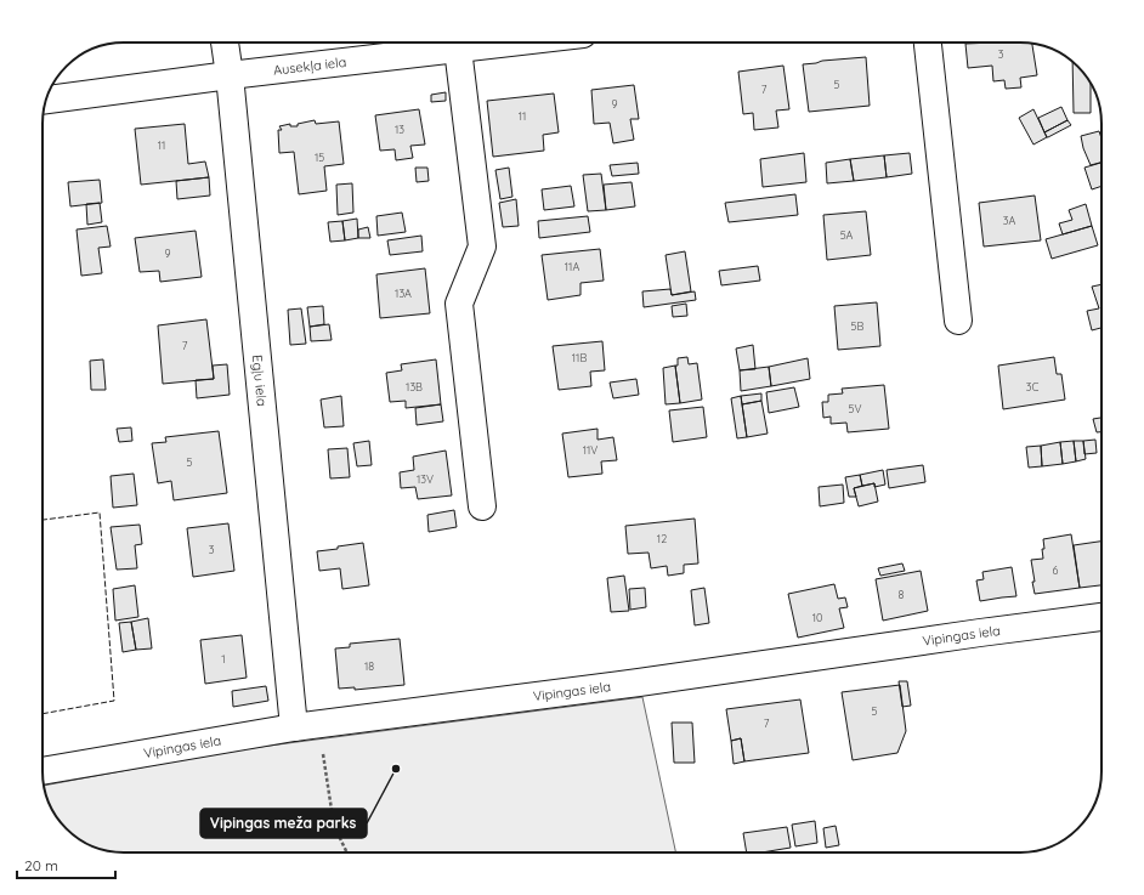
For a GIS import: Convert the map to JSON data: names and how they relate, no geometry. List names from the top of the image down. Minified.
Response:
{"streets":{"street":["Ausekļa iela","Egļu iela","Vipingas iela"]},"crossings":[["Ausekļa iela","Egļu iela"],["Egļu iela","Vipingas iela"]],"places":["Vipingas meža parks"],"house_numbers":["3","5","7","9","11","13","11","15","3A","5A","9","11A","13A","5B","7","11B","13B","3C","5V","11V","5","13V","12","3","6","8","10","1","18","5","7"],"scale_bar":"20 m"}
